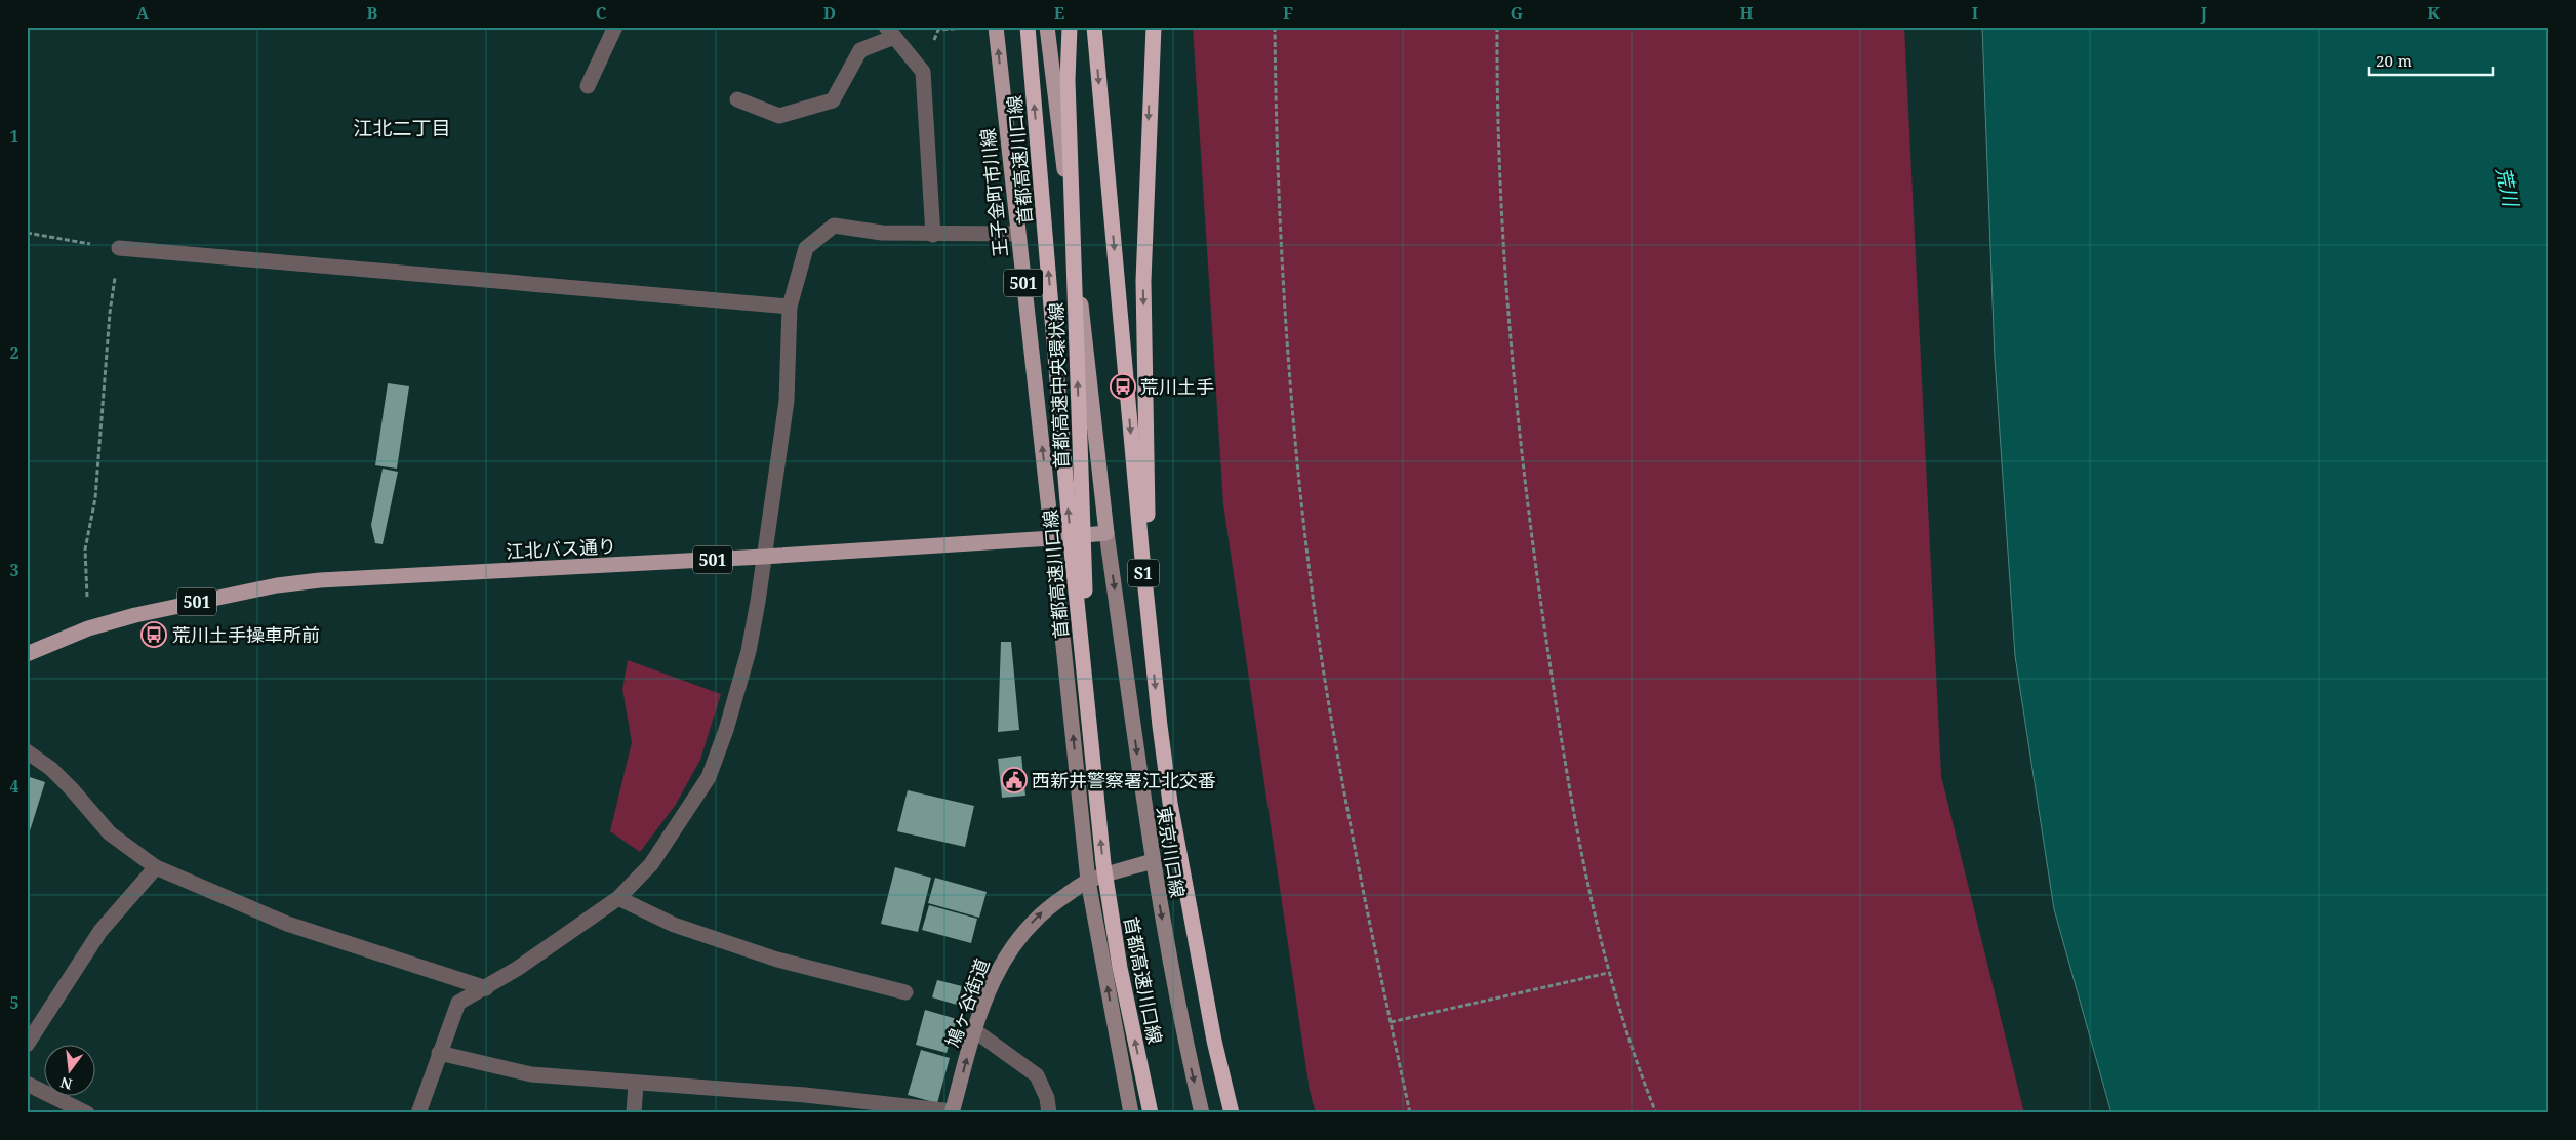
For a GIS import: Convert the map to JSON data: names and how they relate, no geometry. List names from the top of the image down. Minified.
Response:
{"streets":{"highway":["首都高速川口線","首都高速中央環状線","S1"],"main road":["王子金町市川線","501","江北バス通り","東京川口線","鳩ヶ谷街道"]},"crossings":[["首都高速川口線","首都高速中央環状線"],["王子金町市川線","江北バス通り"],["江北バス通り","東京川口線"],["東京川口線","鳩ヶ谷街道"]],"one_way":["鳩ヶ谷街道"],"districts":["江北二丁目"],"water":["荒川"],"places":{"bus stop":["荒川土手","荒川土手操車所前"],"public building":["西新井警察署江北交番"]},"scale_bar":"20 m","north":"bottom","grid":{"columns":["A","B","C","D","E","F","G","H","I","J","K"],"rows":["1","2","3","4","5"]}}
